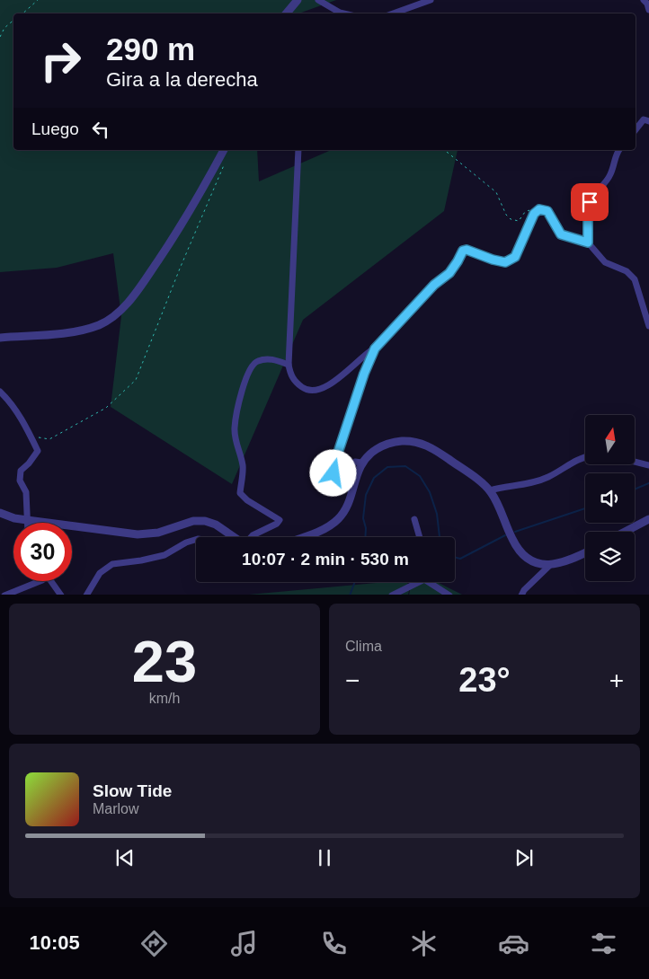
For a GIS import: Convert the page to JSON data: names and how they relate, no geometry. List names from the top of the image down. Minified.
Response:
{"north":"top","page":{"turn":["290 m","Gira a la derecha"],"then":"Luego","limit":"30","trip":"10:07 · 2 min · 530 m","tile":[["23","km/h"],"Clima"],"heat":["−","23°","+"],"song":["Slow Tide","Marlow"],"tabs":"10:05"}}
